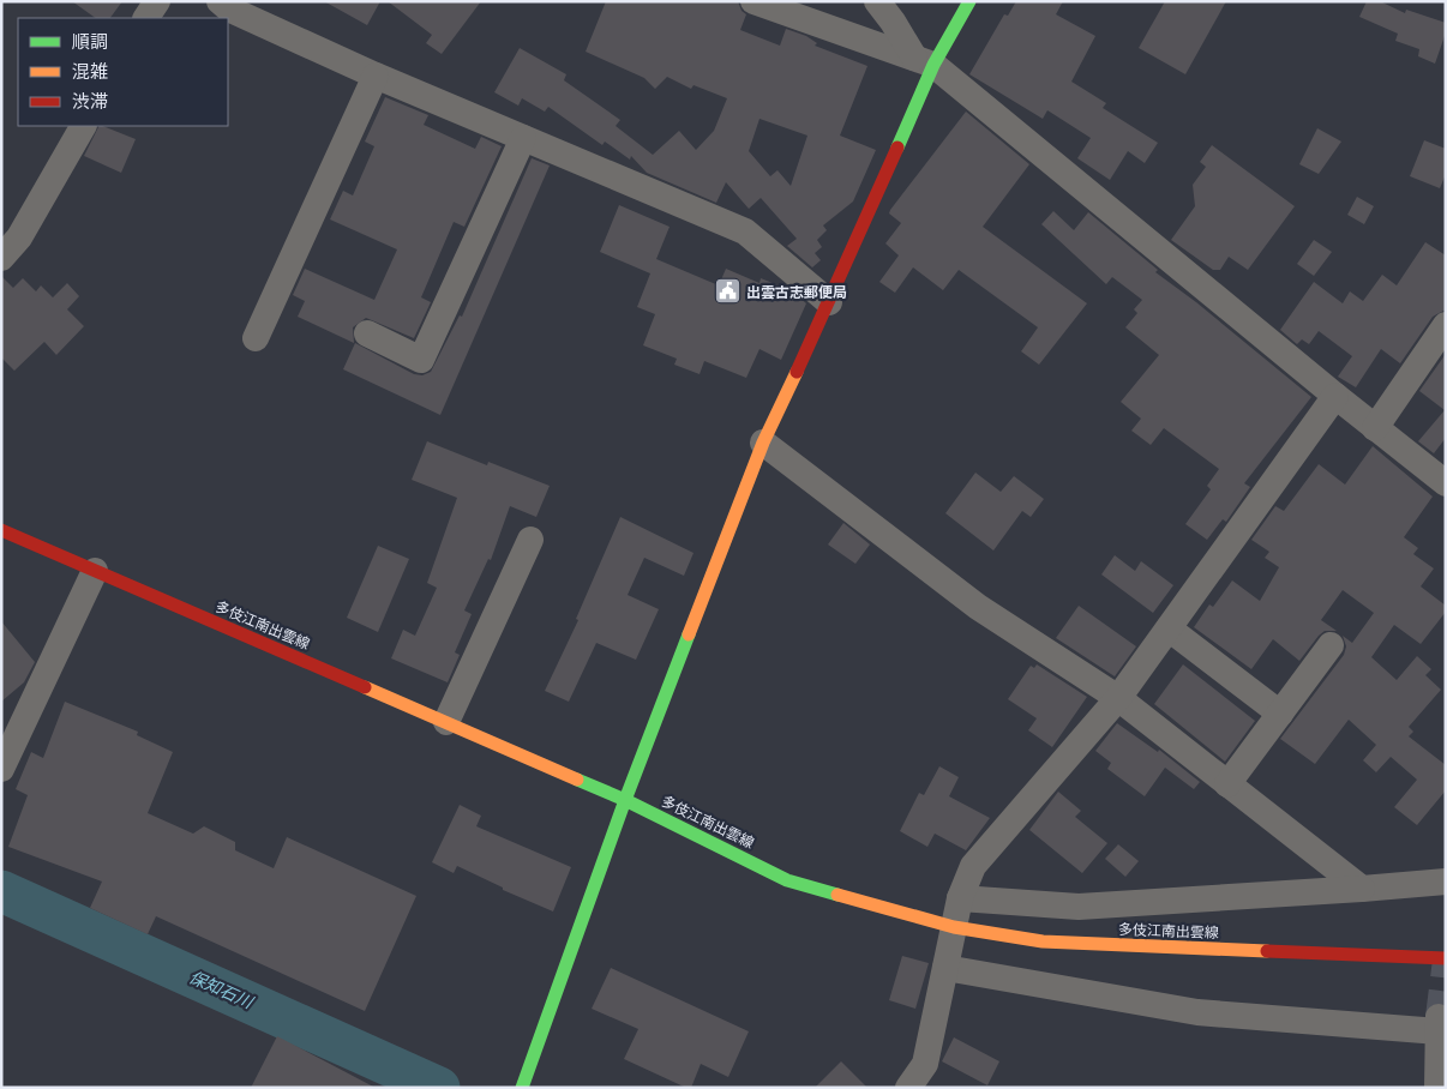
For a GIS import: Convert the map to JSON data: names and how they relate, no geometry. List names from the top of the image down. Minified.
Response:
{"streets":{"main road":["多伎江南出雲線"]},"water":["保知石川"],"places":{"public building":["出雲古志郵便局"]},"legend":["順調","混雑","渋滞"]}
